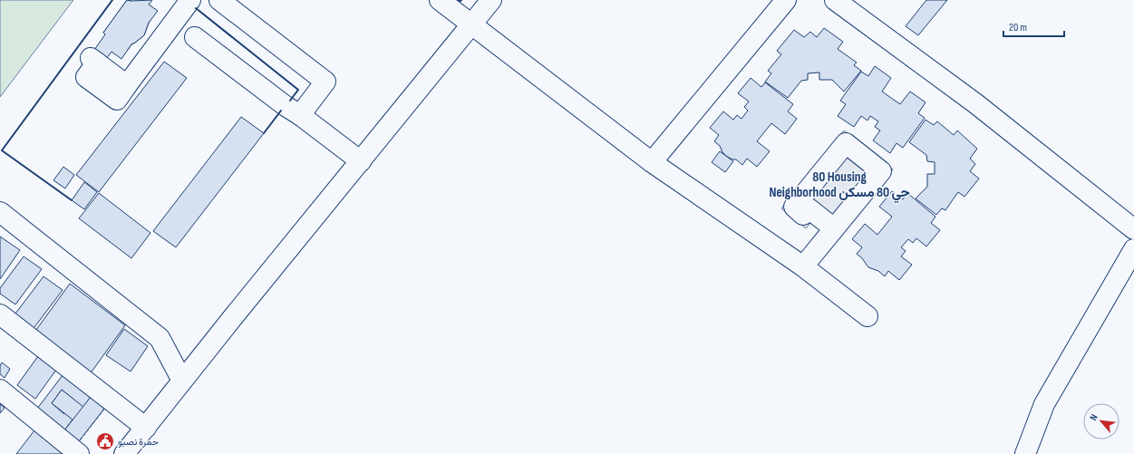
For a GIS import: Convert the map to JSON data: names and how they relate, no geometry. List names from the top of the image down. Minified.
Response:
{"districts":["80 Housing Neighborhood حي 80 مسكن"],"places":{"public building":["حمرة نصبو"]},"scale_bar":"20 m","north":"top left"}
